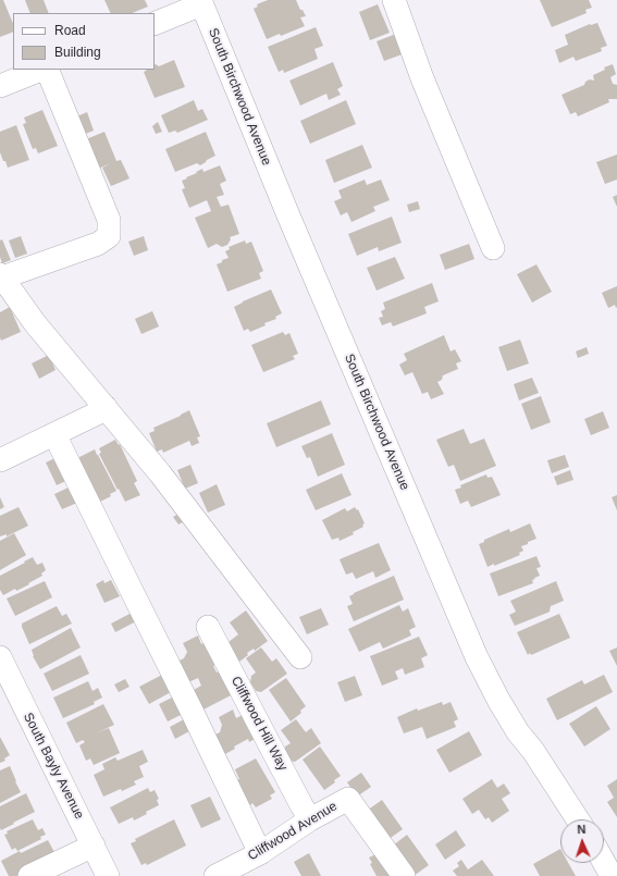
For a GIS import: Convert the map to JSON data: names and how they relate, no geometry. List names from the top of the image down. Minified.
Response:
{"streets":{"street":["South Birchwood Avenue","Cliffwood Hill Way","South Bayly Avenue","Cliffwood Avenue"]},"crossings":[["Cliffwood Hill Way","Cliffwood Avenue"]],"legend":["Road","Building"],"north":"top"}
